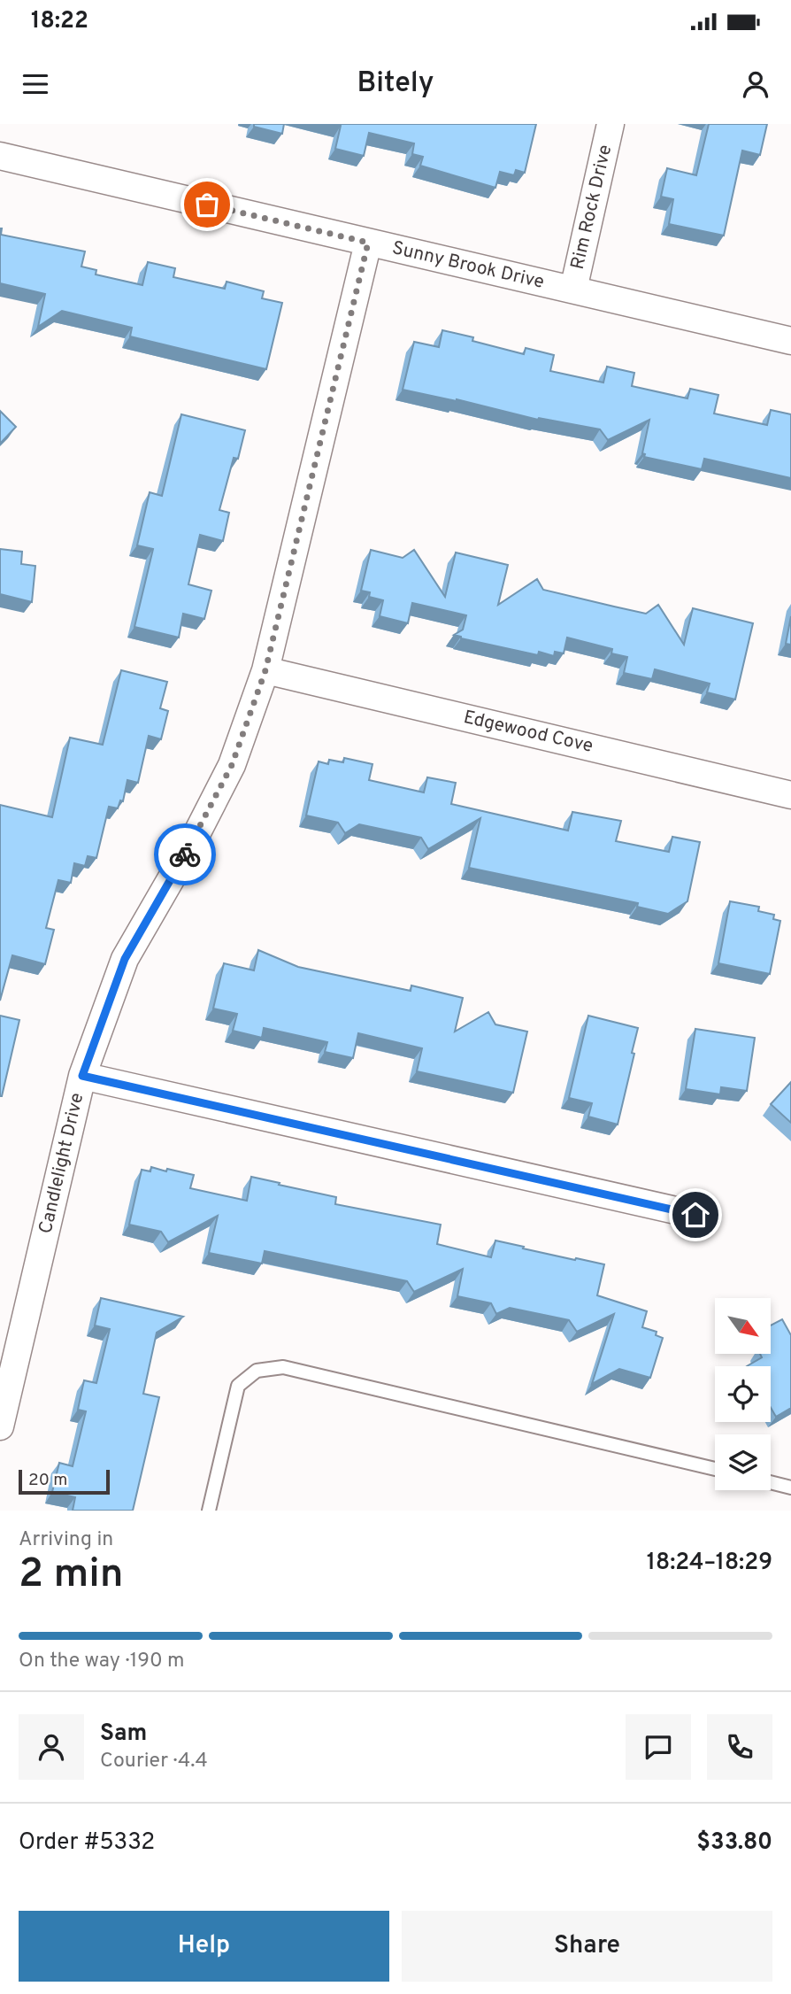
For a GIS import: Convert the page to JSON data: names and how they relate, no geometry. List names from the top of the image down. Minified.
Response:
{"streets":{"street":["Rim Rock Drive","Sunny Brook Drive","Edgewood Cove","Candlelight Drive"]},"crossings":[["Rim Rock Drive","Sunny Brook Drive"],["Sunny Brook Drive","Candlelight Drive"],["Edgewood Cove","Candlelight Drive"]],"scale_bar":"20 m","north":"bottom right","page":{"status":"18:22","header":"Bitely","scale":"20 m","heading":["2 min","Arriving in","18:24–18:29"],"panel":["Sam","Courier · 4.4","Order #5332","$33.80"],"bar":"On the way · 190 m","buttons":["Help","Share"]}}
